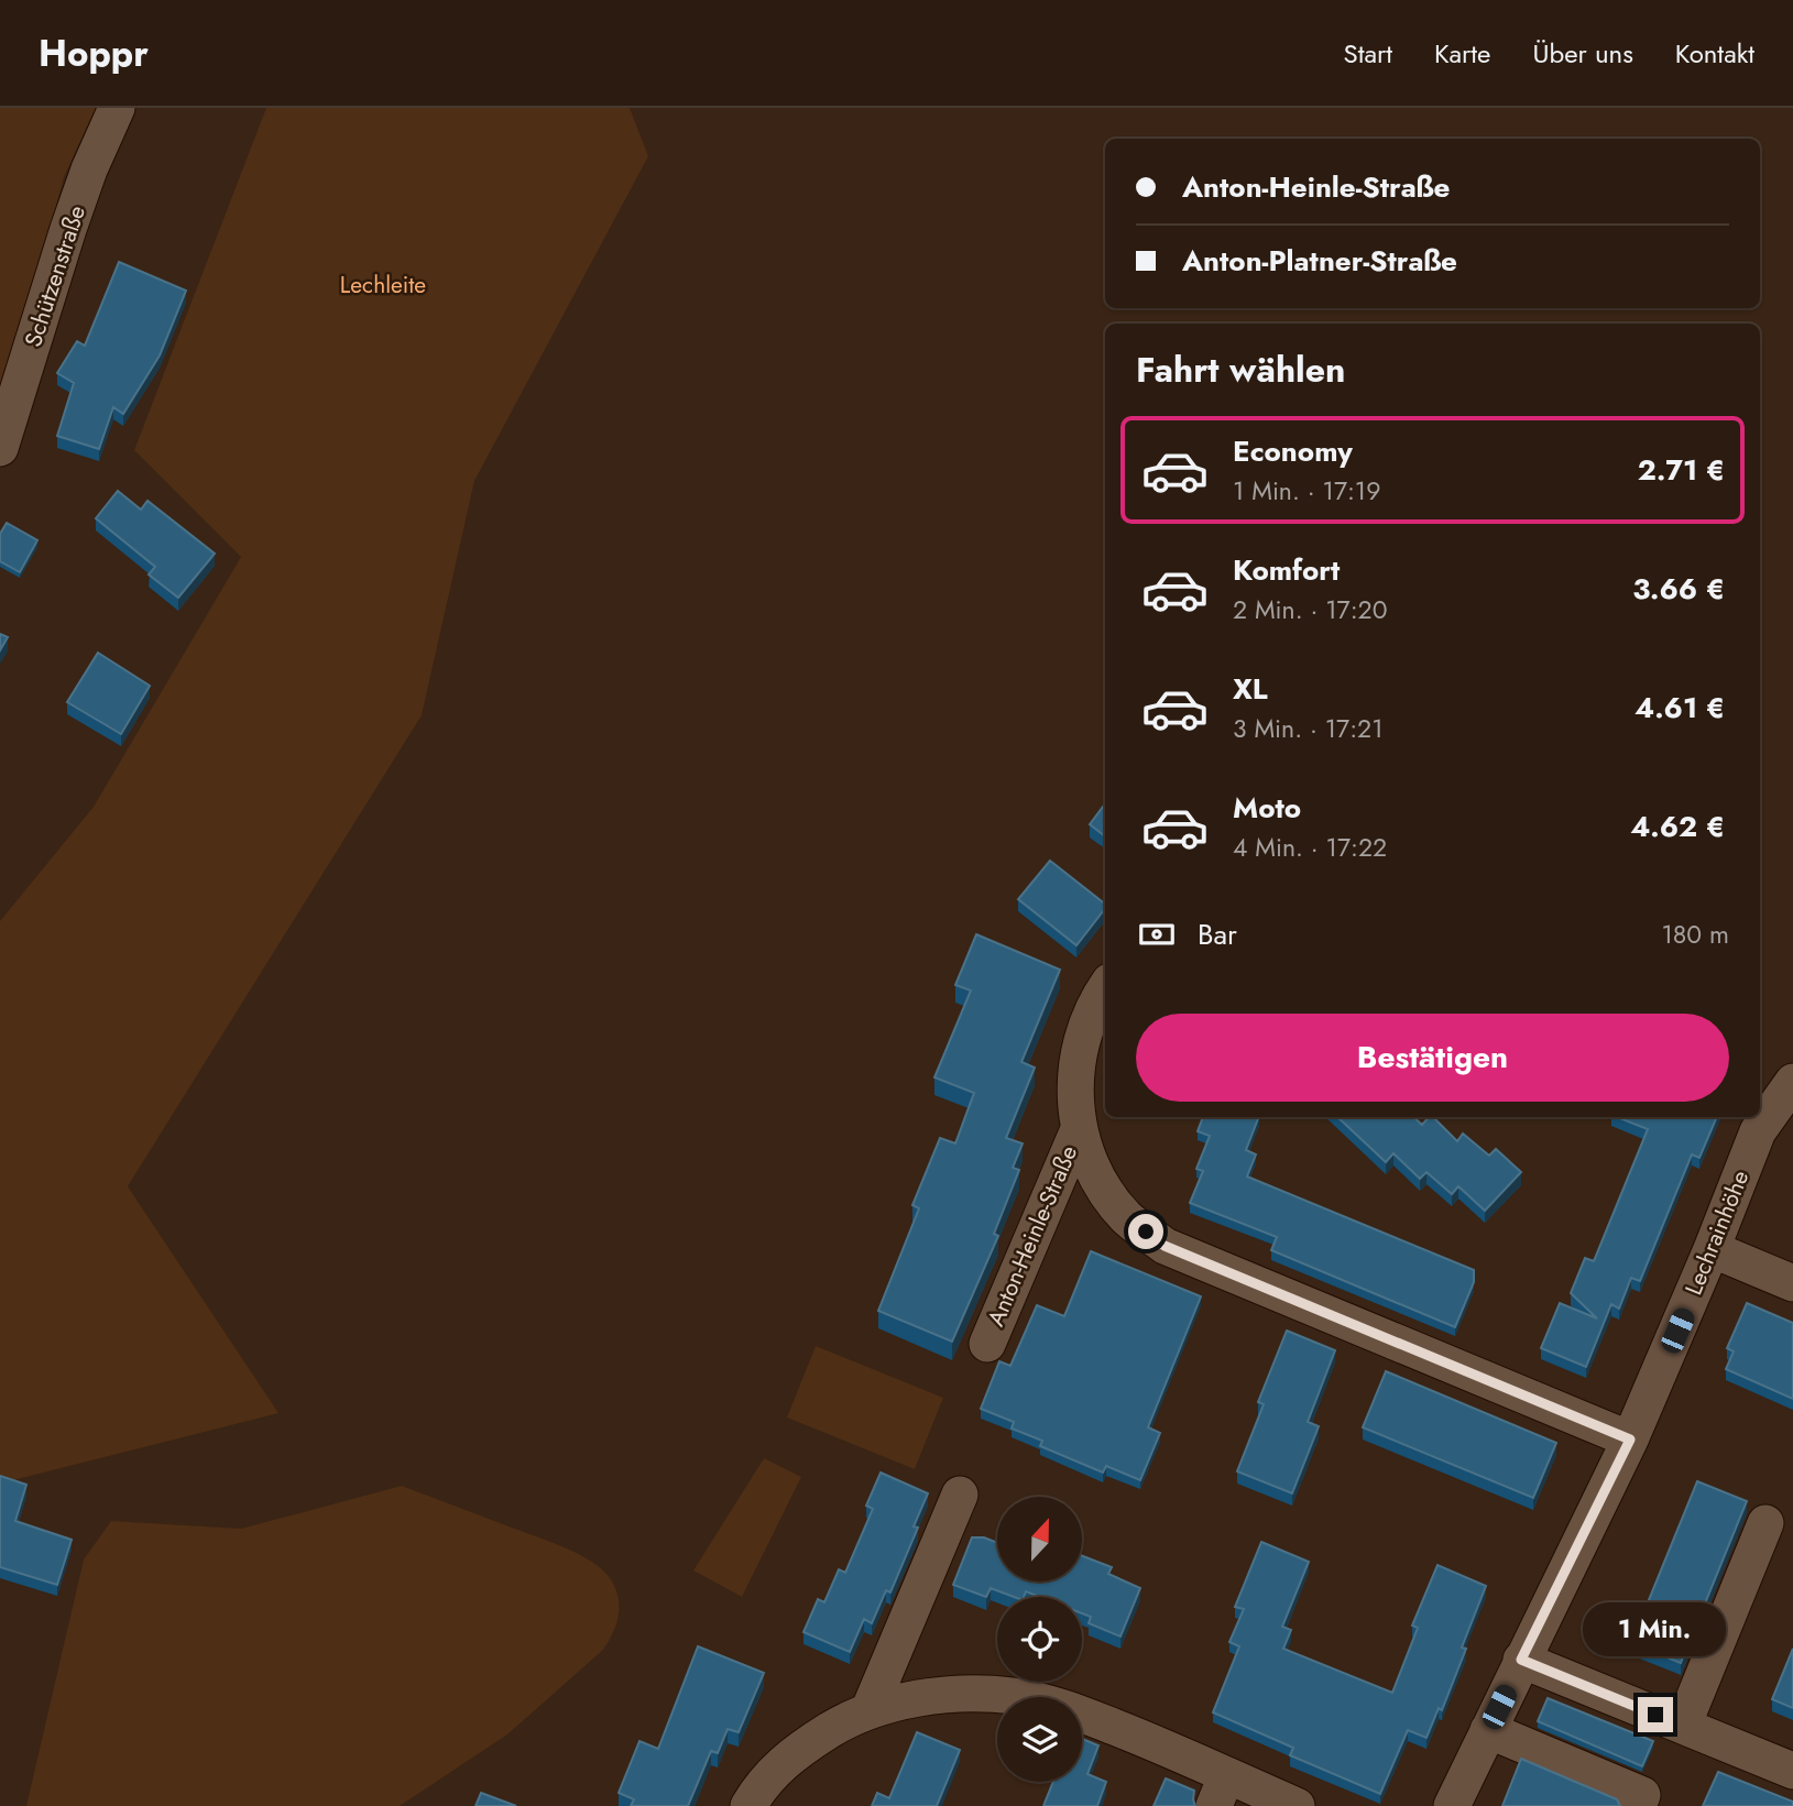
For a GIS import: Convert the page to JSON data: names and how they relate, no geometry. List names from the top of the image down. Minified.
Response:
{"streets":{"street":["Schützenstraße","Lechrainhöhe","Anton-Heinle-Straße"]},"crossings":[["Lechrainhöhe","Anton-Heinle-Straße"]],"parks":["Lechleite"],"north":"top","page":{"header":"Hoppr","nav":["Start","Karte","Über uns","Kontakt"],"banner":["Anton-Heinle-Straße","Anton-Platner-Straße"],"heading":"Fahrt wählen","list":[{"name":"Economy","note":"1 Min. · 17:19","value":"2.71 €"},{"name":"Komfort","note":"2 Min. · 17:20","value":"3.66 €"},{"name":"XL","note":"3 Min. · 17:21","value":"4.61 €"},{"name":"Moto","note":"4 Min. · 17:22","value":"4.62 €"}],"pay":["Bar","180 m"],"buttons":"Bestätigen","bubble":"1 Min."}}
